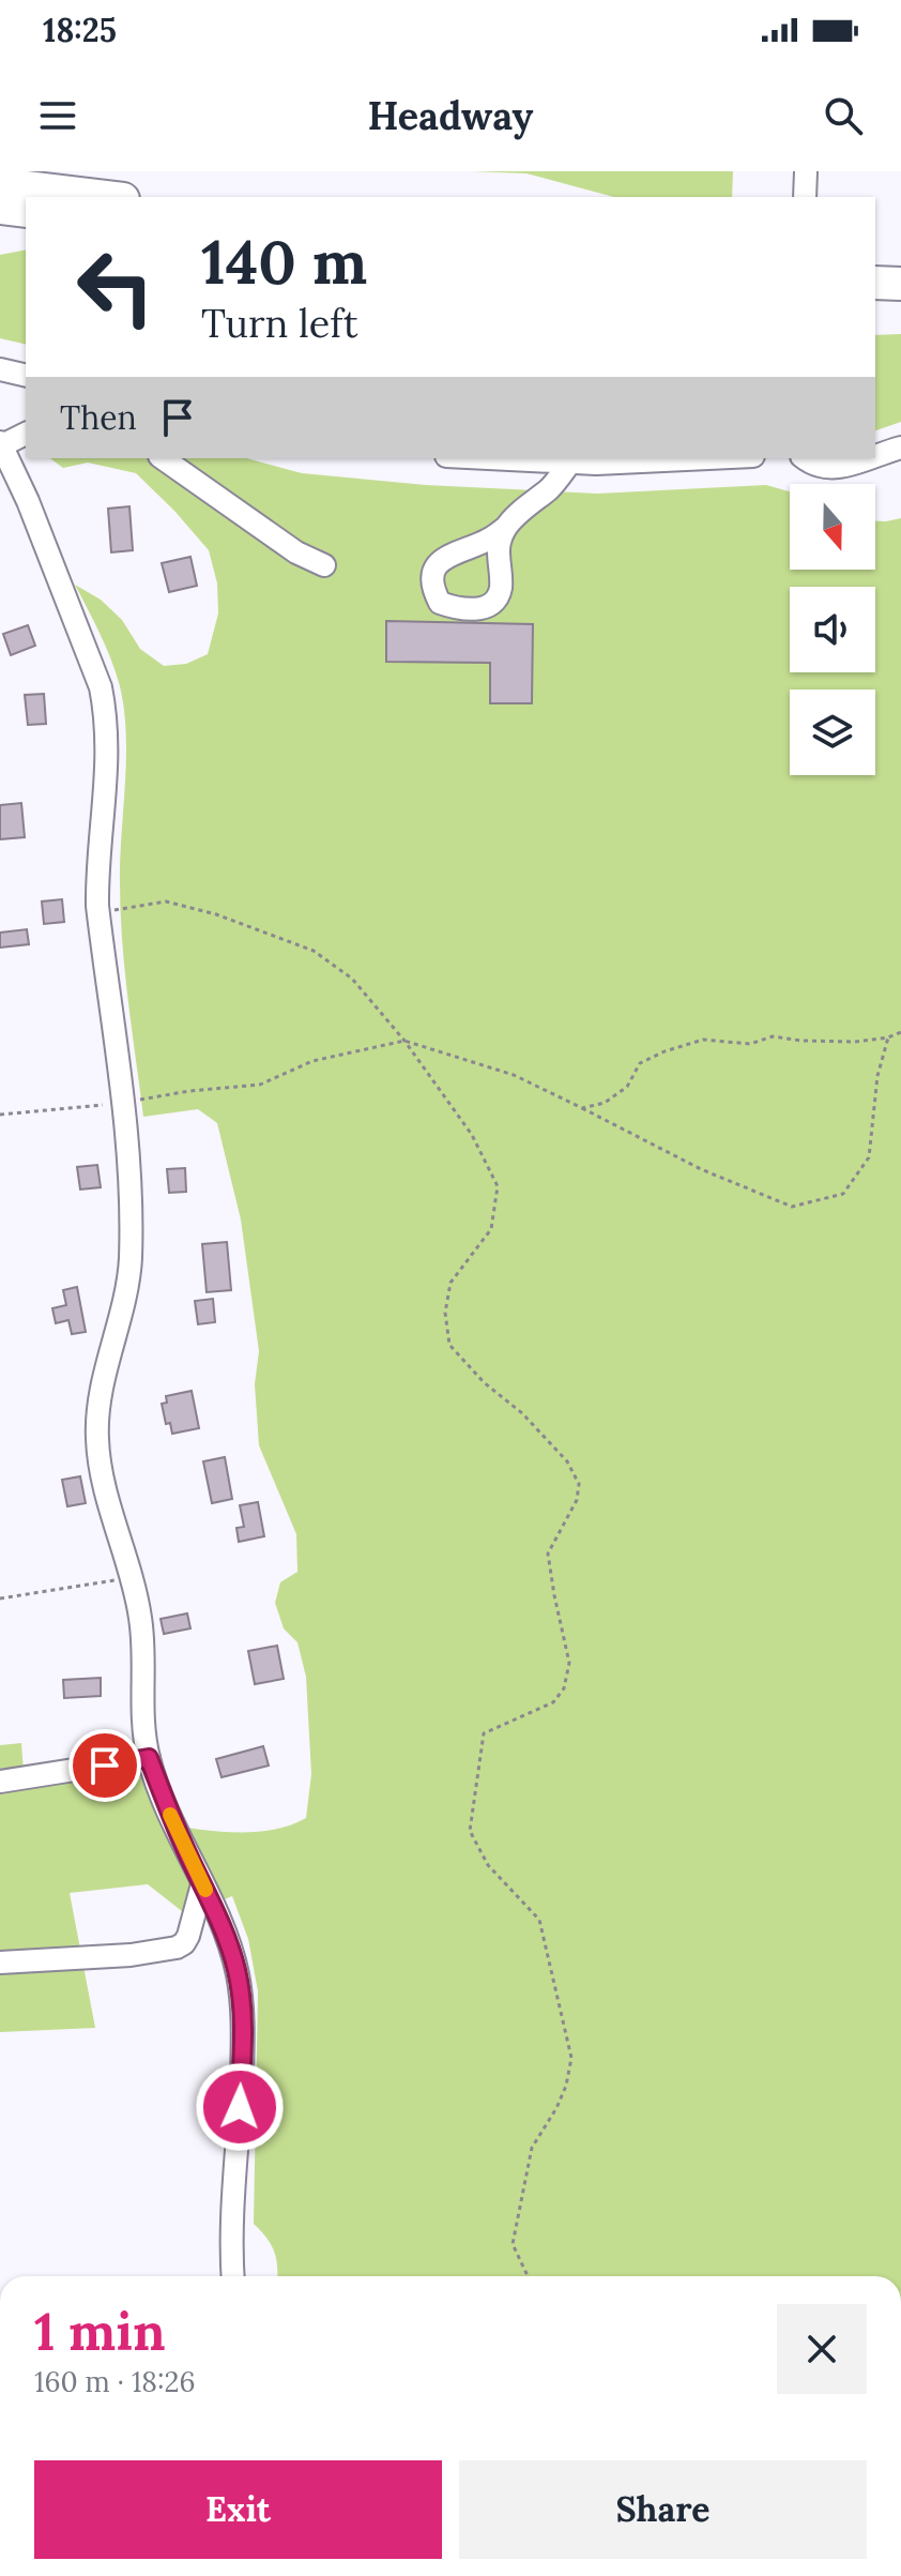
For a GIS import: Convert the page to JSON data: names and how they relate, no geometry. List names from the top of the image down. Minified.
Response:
{"north":"bottom","page":{"status":"18:25","header":"Headway","turn":["140 m","Turn left"],"then":"Then","heading":["1 min","160 m · 18:26"],"buttons":["Exit","Share"]}}
